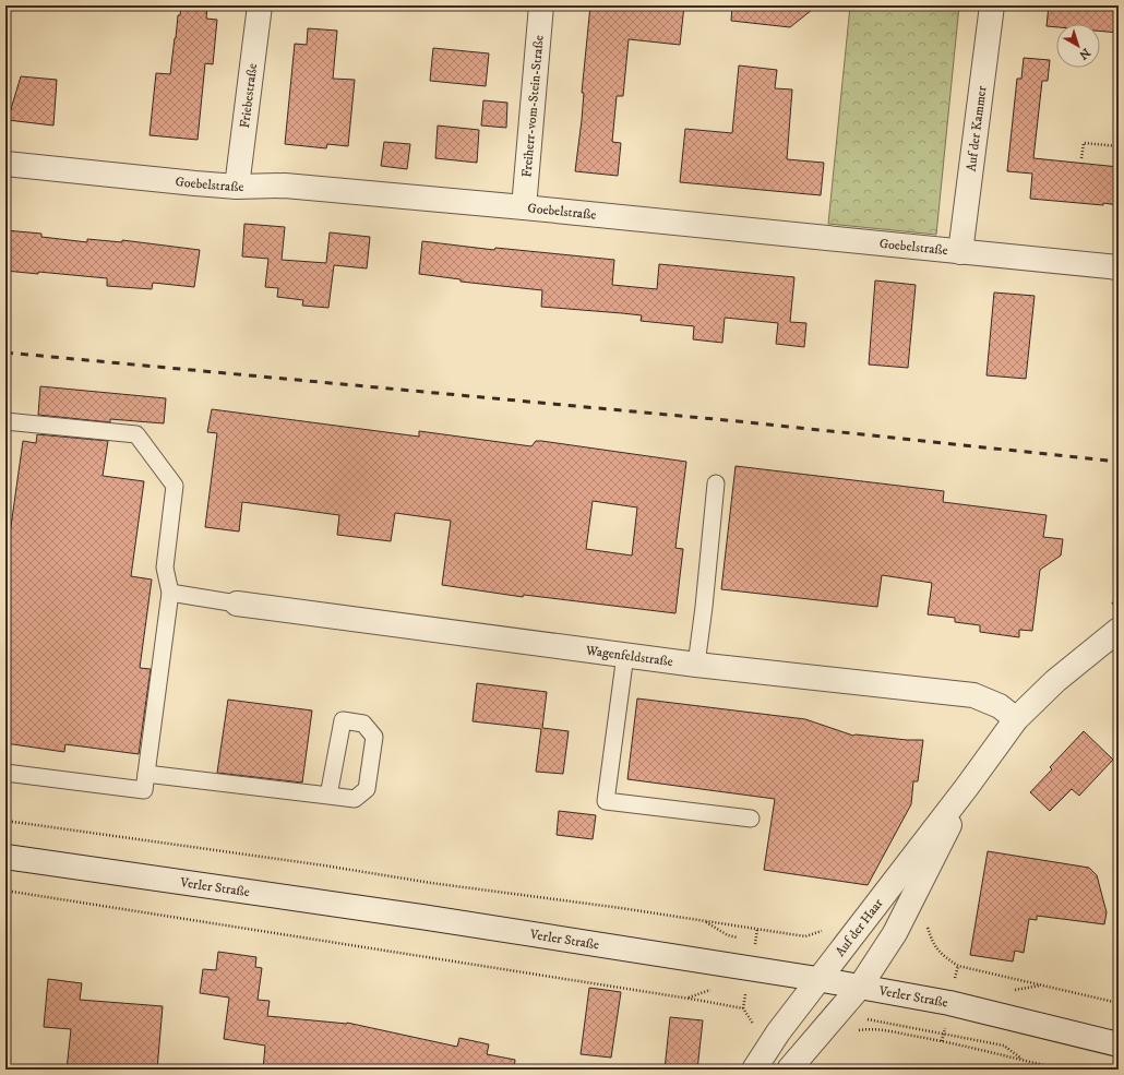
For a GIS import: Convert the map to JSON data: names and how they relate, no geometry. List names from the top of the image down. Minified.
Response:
{"streets":{"street":["Friebestraße","Freiherr-vom-Stein-Straße","Auf der Kammer","Goebelstraße","Wagenfeldstraße","Verler Straße","Auf der Haar"]},"crossings":[["Friebestraße","Goebelstraße"],["Freiherr-vom-Stein-Straße","Goebelstraße"],["Auf der Kammer","Goebelstraße"],["Wagenfeldstraße","Auf der Haar"],["Verler Straße","Auf der Haar"]],"north":"bottom right"}
